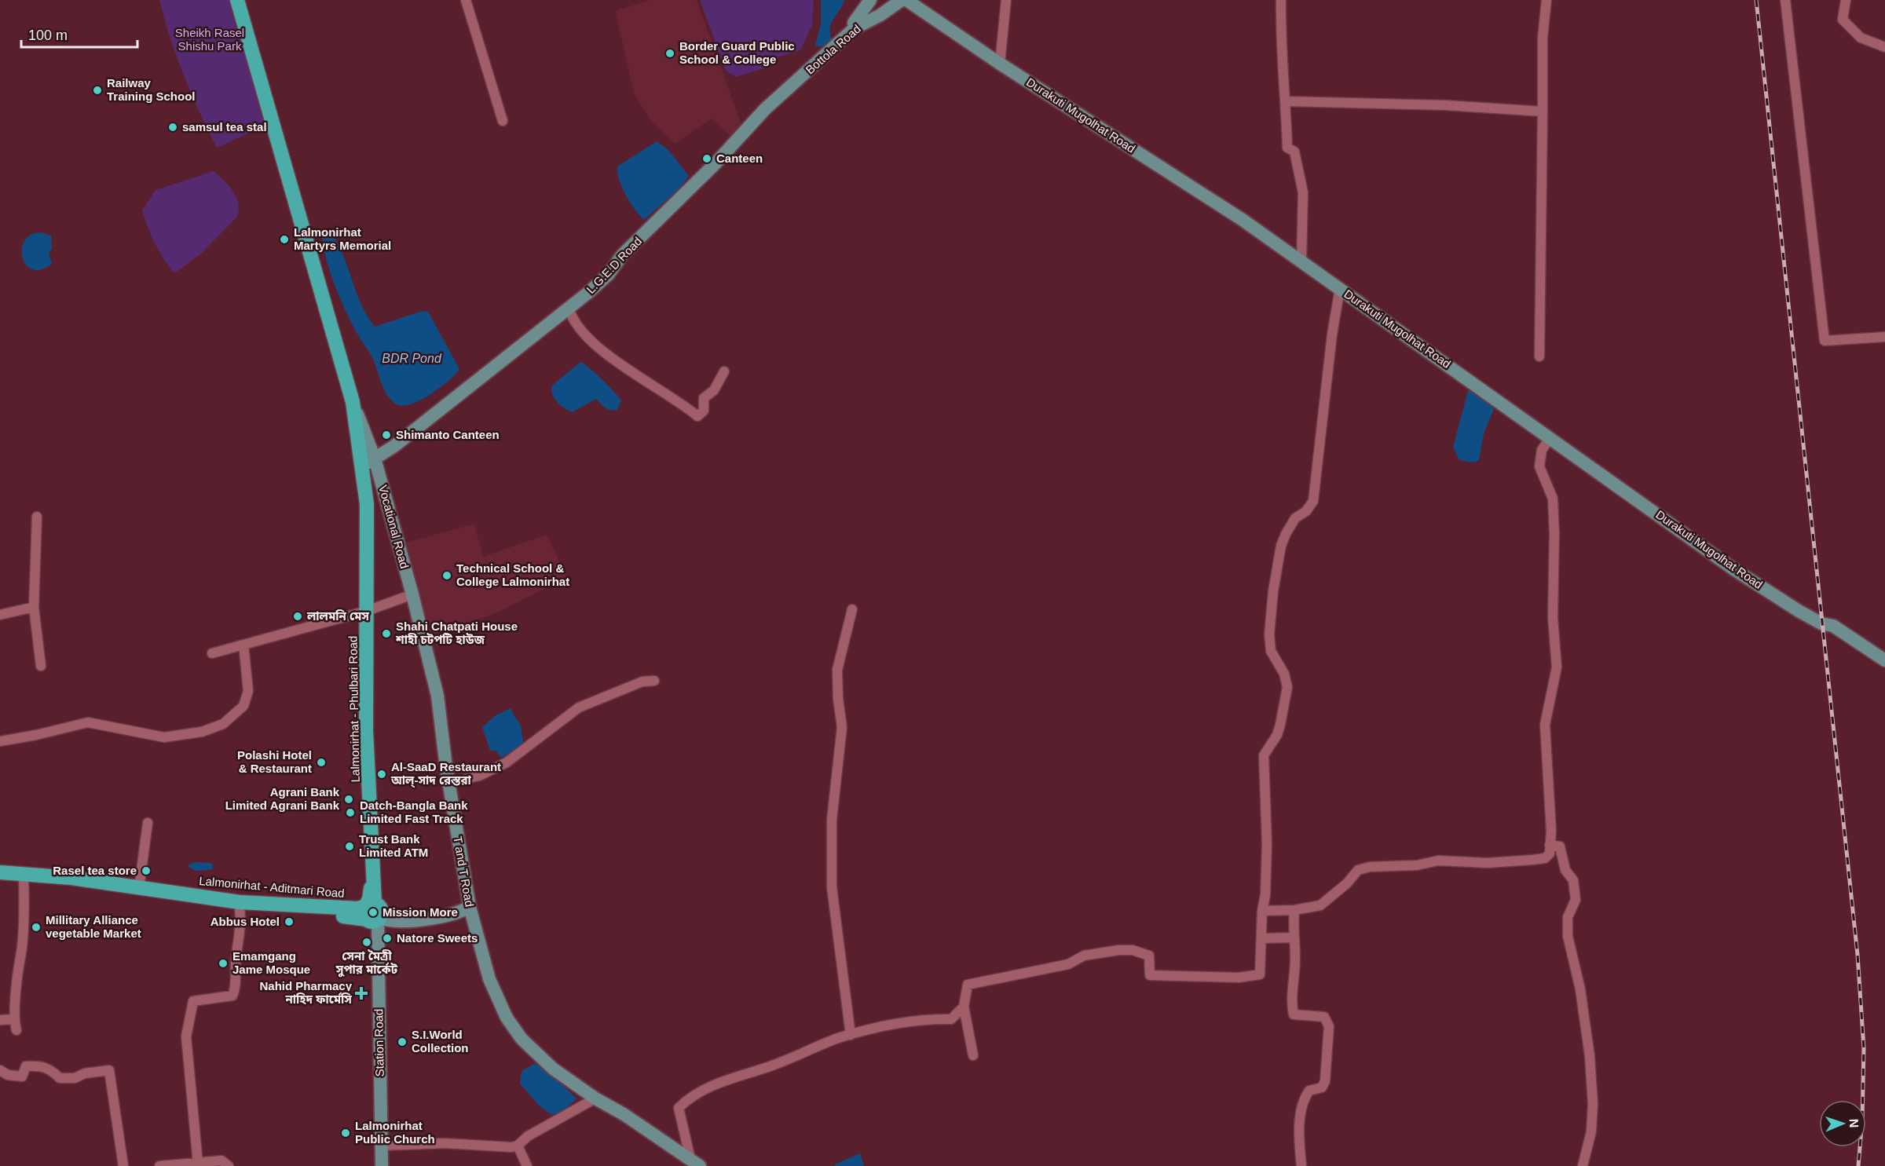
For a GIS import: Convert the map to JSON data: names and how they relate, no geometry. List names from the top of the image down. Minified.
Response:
{"streets":{"highway":["Lalmonirhat - Phulbari Road","Lalmonirhat - Aditmari Road"],"main road":["Bottola Road","Durakuti Mugolhat Road","L.G.E.D Road","Vocational Road","T and T Road","Station Road"]},"crossings":[["Bottola Road","L.G.E.D Road"],["L.G.E.D Road","Vocational Road"],["L.G.E.D Road","Lalmonirhat - Phulbari Road"],["Vocational Road","Lalmonirhat - Phulbari Road"],["Vocational Road","T and T Road"],["Lalmonirhat - Phulbari Road","Lalmonirhat - Aditmari Road"],["Lalmonirhat - Phulbari Road","Station Road"],["Lalmonirhat - Aditmari Road","Station Road"]],"water":["BDR Pond"],"parks":["Sheikh Rasel Shishu Park"],"places":{"other":["Border Guard Public School & College","Railway Training School","samsul tea stal","Canteen","Lalmonirhat Martyrs Memorial","Shimanto Canteen","Technical School & College Lalmonirhat","লালমনি মেস","Shahi Chatpati House শাহী চটপটি হাউজ","Polashi Hotel & Restaurant","Al-SaaD Restaurant আল্-সাদ রেস্তরা","Agrani Bank Limited Agrani Bank","Datch-Bangla Bank Limited Fast Track","Trust Bank Limited ATM","Rasel tea store","Mission More","Abbus Hotel","Millitary Alliance vegetable Market","Natore Sweets","সেনা মৈত্রী সুপার মার্কেট","Emamgang Jame Mosque","S.I.World Collection","Lalmonirhat Public Church"],"health":["Nahid Pharmacy নাহিদ ফার্মেসি"]},"scale_bar":"100 m","north":"right"}
